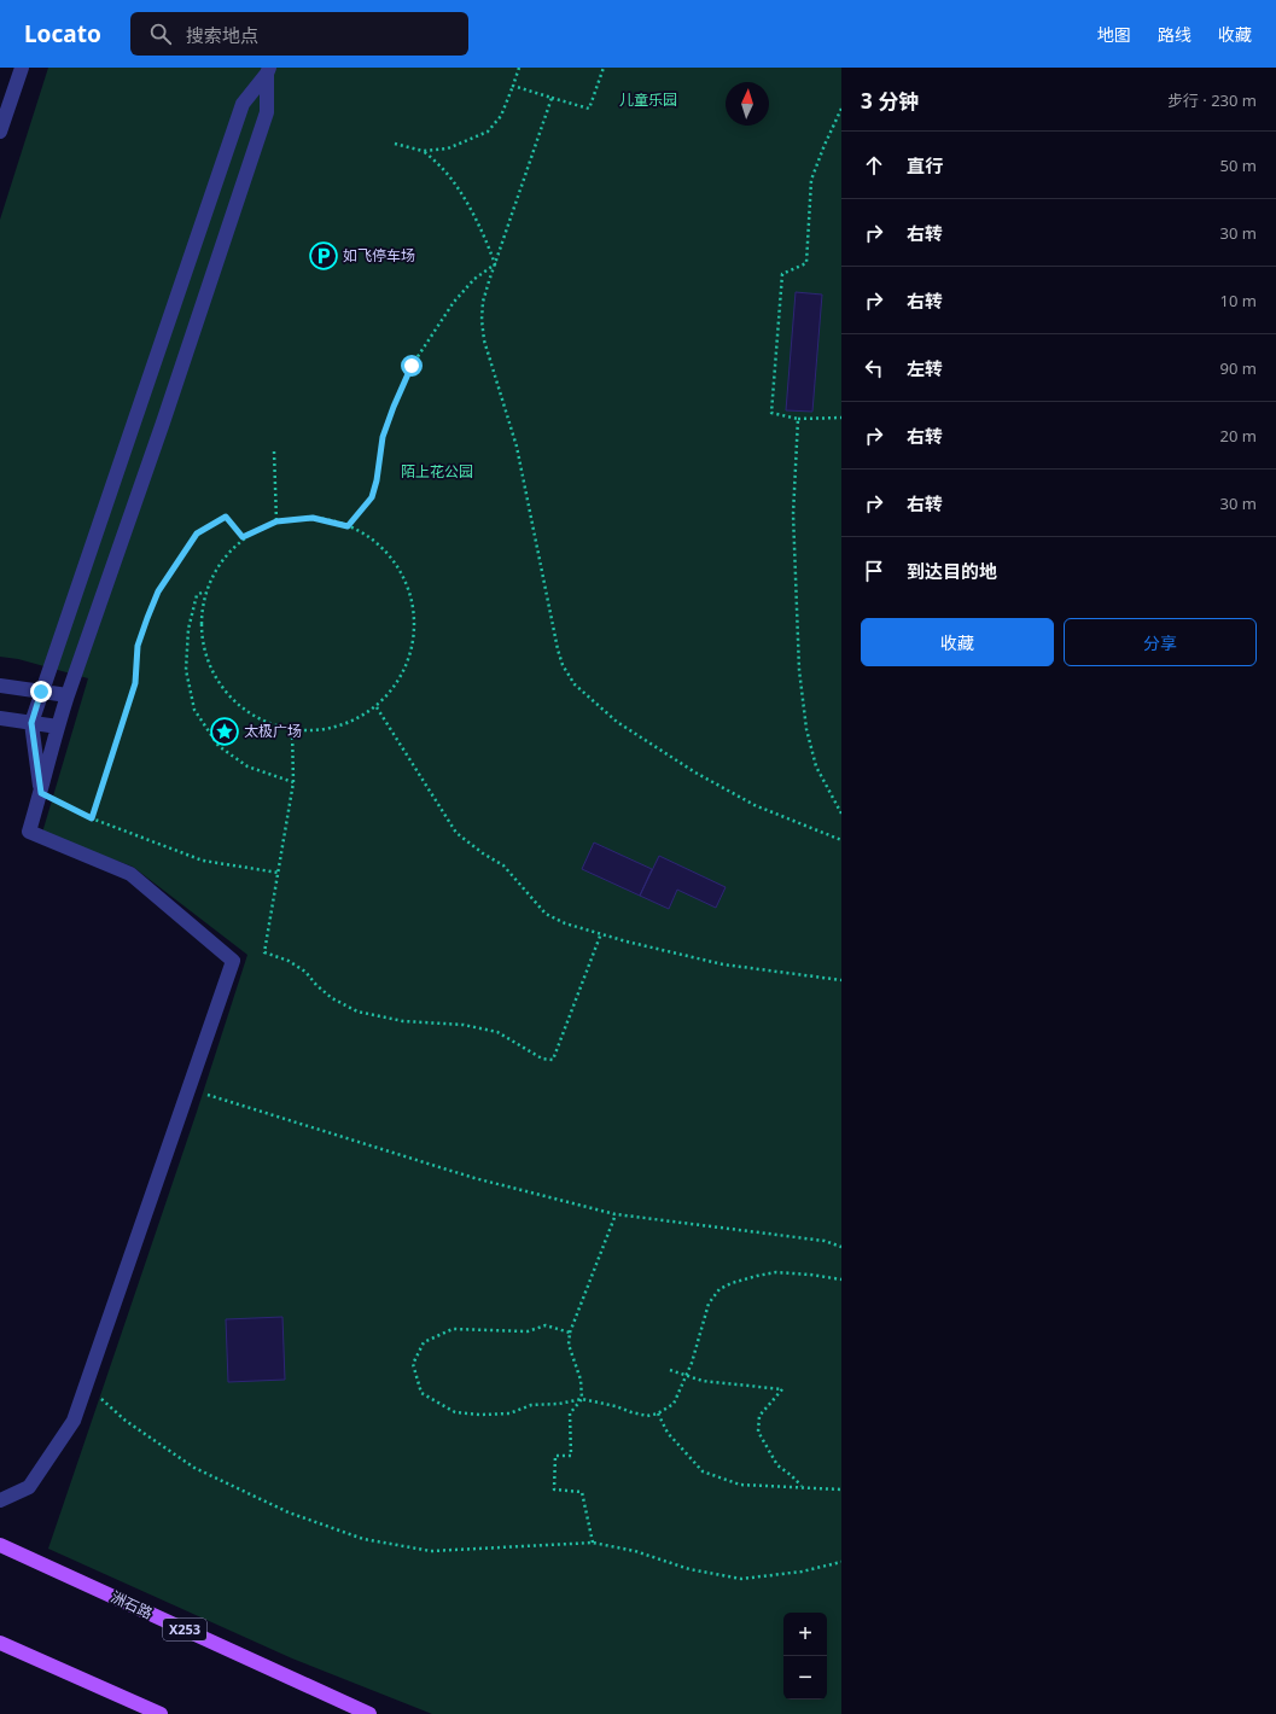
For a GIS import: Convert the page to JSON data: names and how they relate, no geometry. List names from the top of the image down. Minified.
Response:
{"streets":{"main road":["洲石路","X253"]},"parks":["儿童乐园","陌上花公园"],"places":{"parking":["如飞停车场"],"place":["太极广场"]},"north":"top","page":{"header":"Locato","search":"搜索地点","nav":["地图","路线","收藏"],"heading":["3 分钟","步行 · 230 m"],"list":[["直行","50 m"],["右转","30 m"],["右转","10 m"],["左转","90 m"],["右转","20 m"],["右转","30 m"],"到达目的地"],"buttons":["收藏","分享"],"map_buttons":["+","−"]}}
